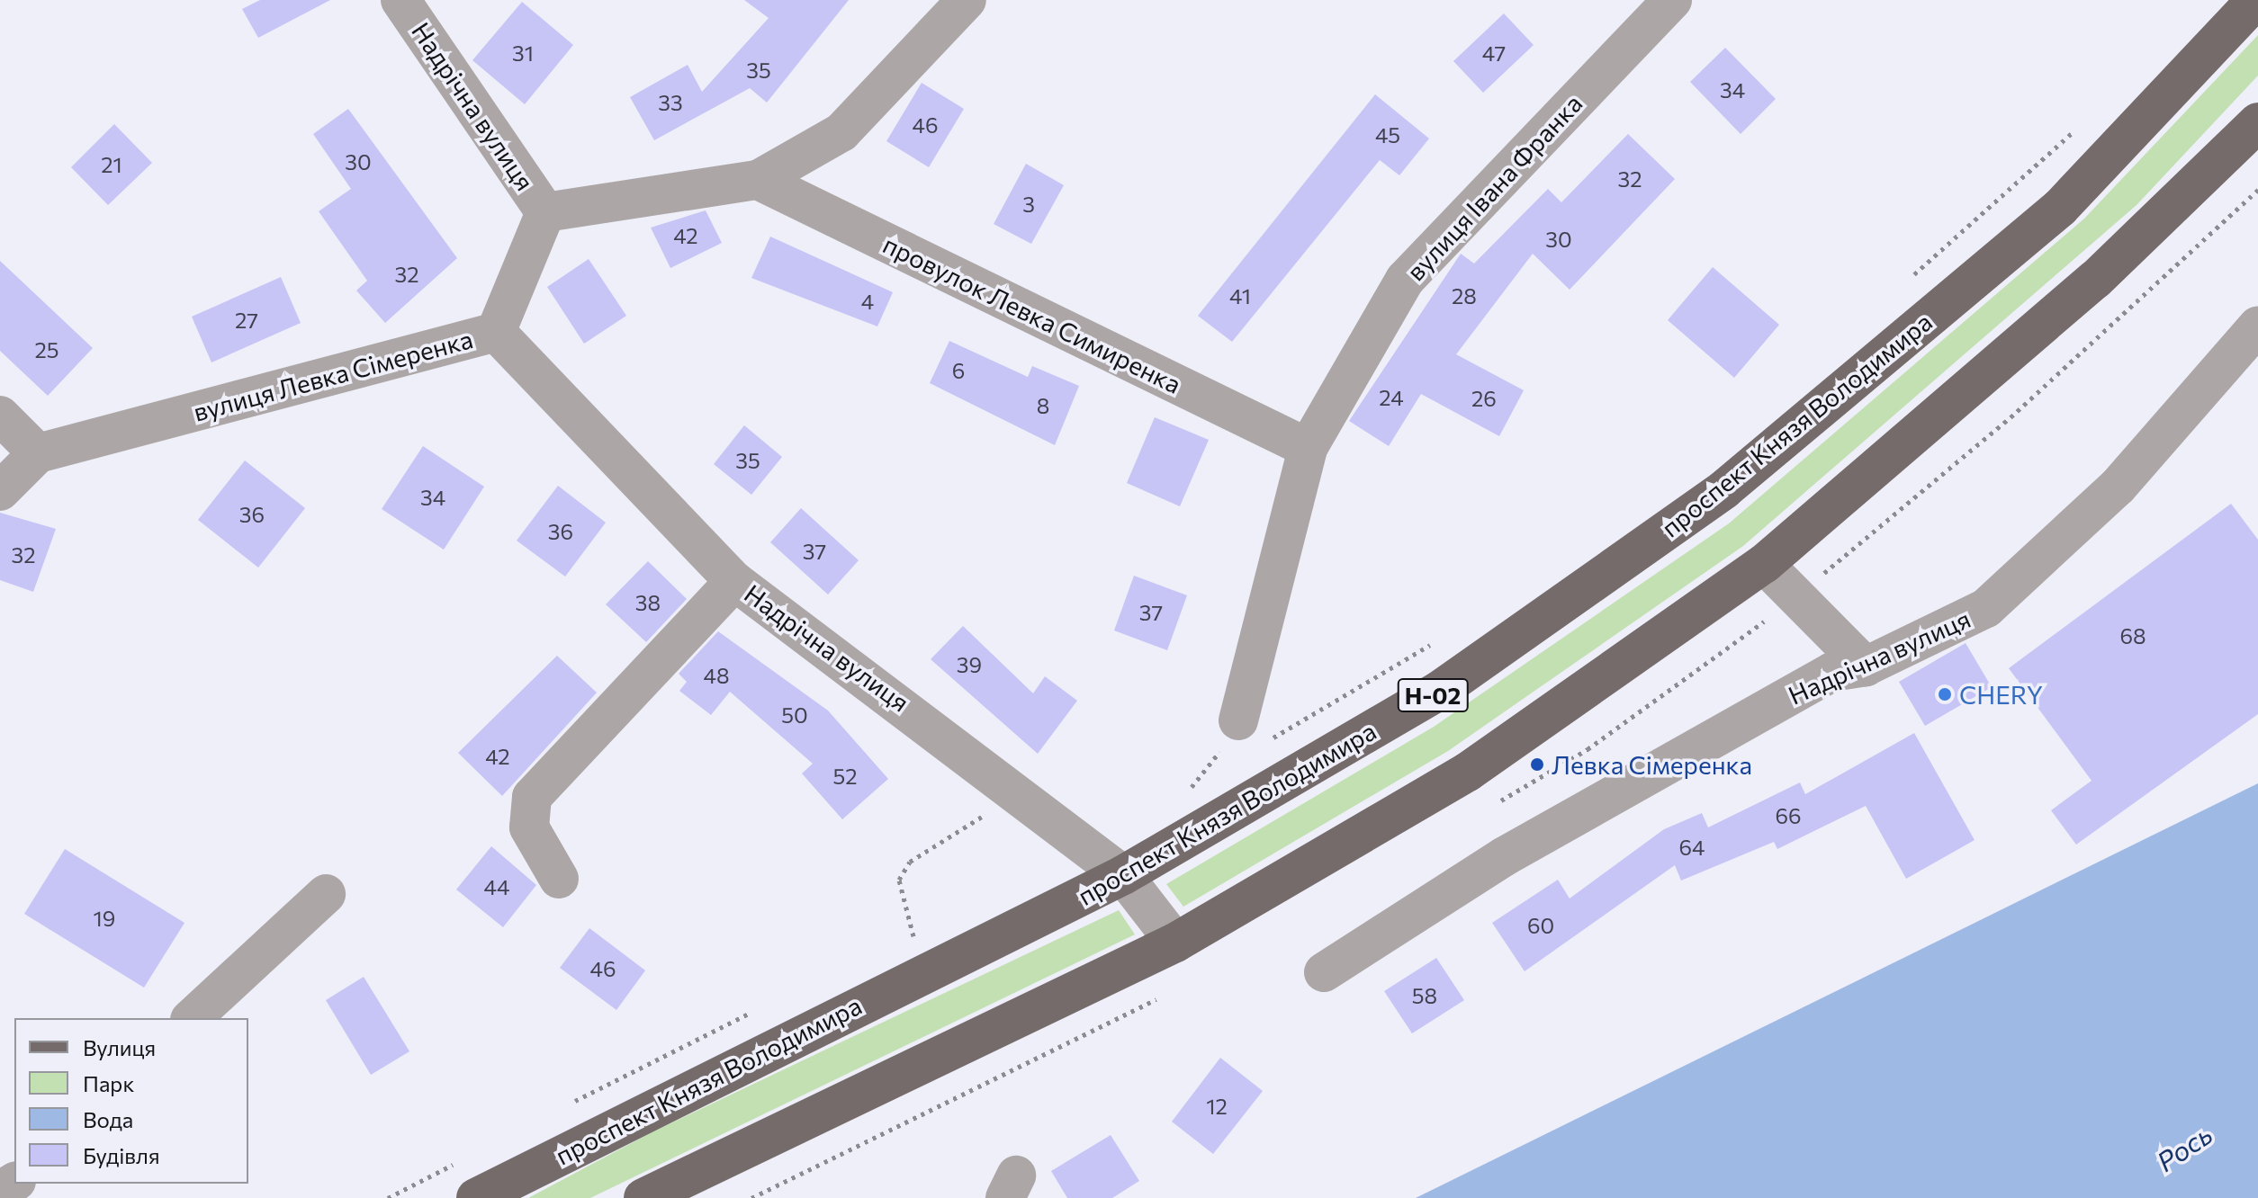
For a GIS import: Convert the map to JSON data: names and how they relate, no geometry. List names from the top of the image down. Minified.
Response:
{"streets":{"main road":["проспект Князя Володимира","Н-02"],"street":["Надрічна вулиця","вулиця Івана Франка","провулок Левка Симиренка","вулиця Левка Сімеренка"]},"crossings":[["Надрічна вулиця","вулиця Левка Сімеренка"],["Надрічна вулиця","проспект Князя Володимира"],["вулиця Івана Франка","провулок Левка Симиренка"]],"water":["Рось"],"places":["CHERY","Левка Сімеренка"],"house_numbers":["31","47","35","34","33","46","45","30","21","32","3","42","30","32","41","28","4","27","25","6","24","26","8","35","34","36","36","37","32","38","37","68","39","48","50","42","52","66","64","44","19","60","46","58","12"],"legend":["Вулиця","Парк","Вода","Будівля"]}
